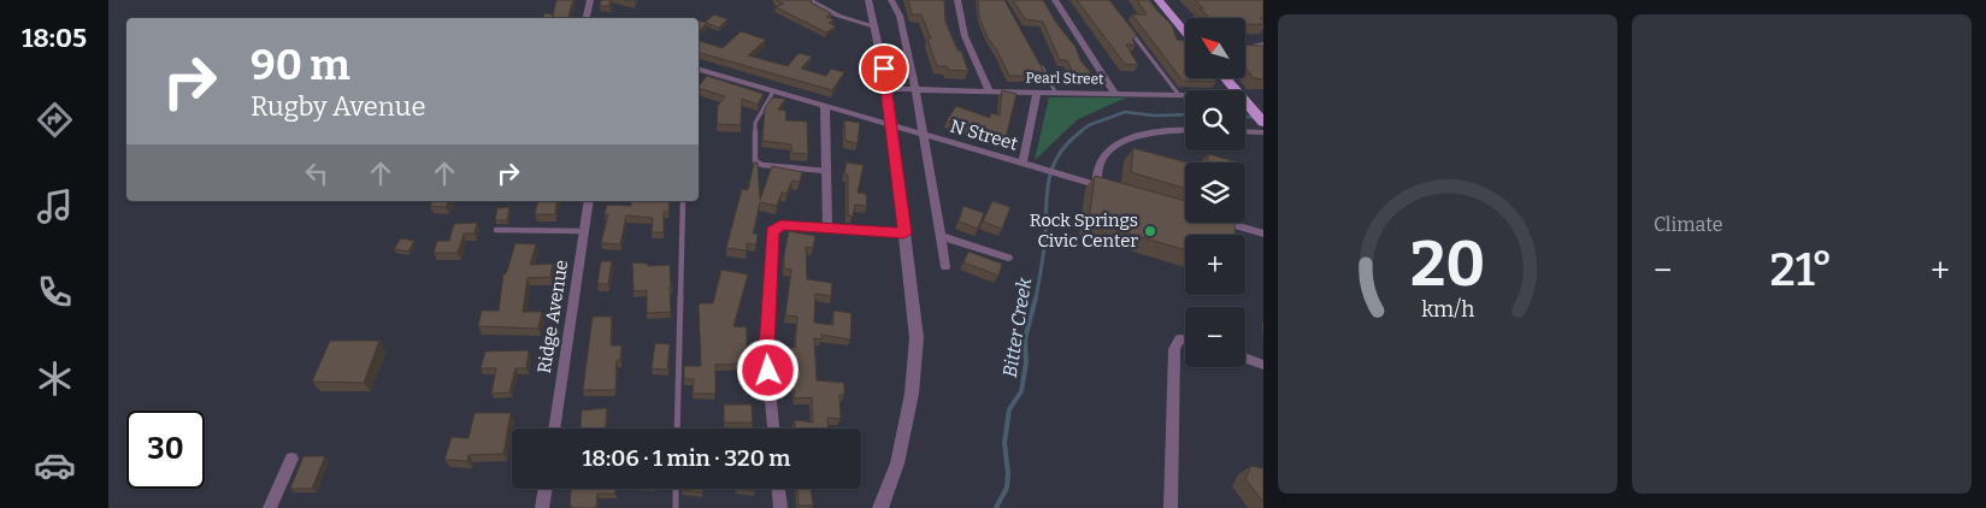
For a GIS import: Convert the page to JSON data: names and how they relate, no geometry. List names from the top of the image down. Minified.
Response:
{"streets":{"street":["Pearl Street","N Street","Ridge Avenue"]},"water":["Bitter Creek"],"places":["Rock Springs Civic Center"],"north":"top left","page":{"tabs":"18:05","tile":"Climate","map_buttons":["+","−"],"turn":["90 m","Rugby Avenue"],"heat":["−","21°","+"],"limit":"30","trip":"18:06 · 1 min · 320 m","gauge":["20","km/h"]}}
